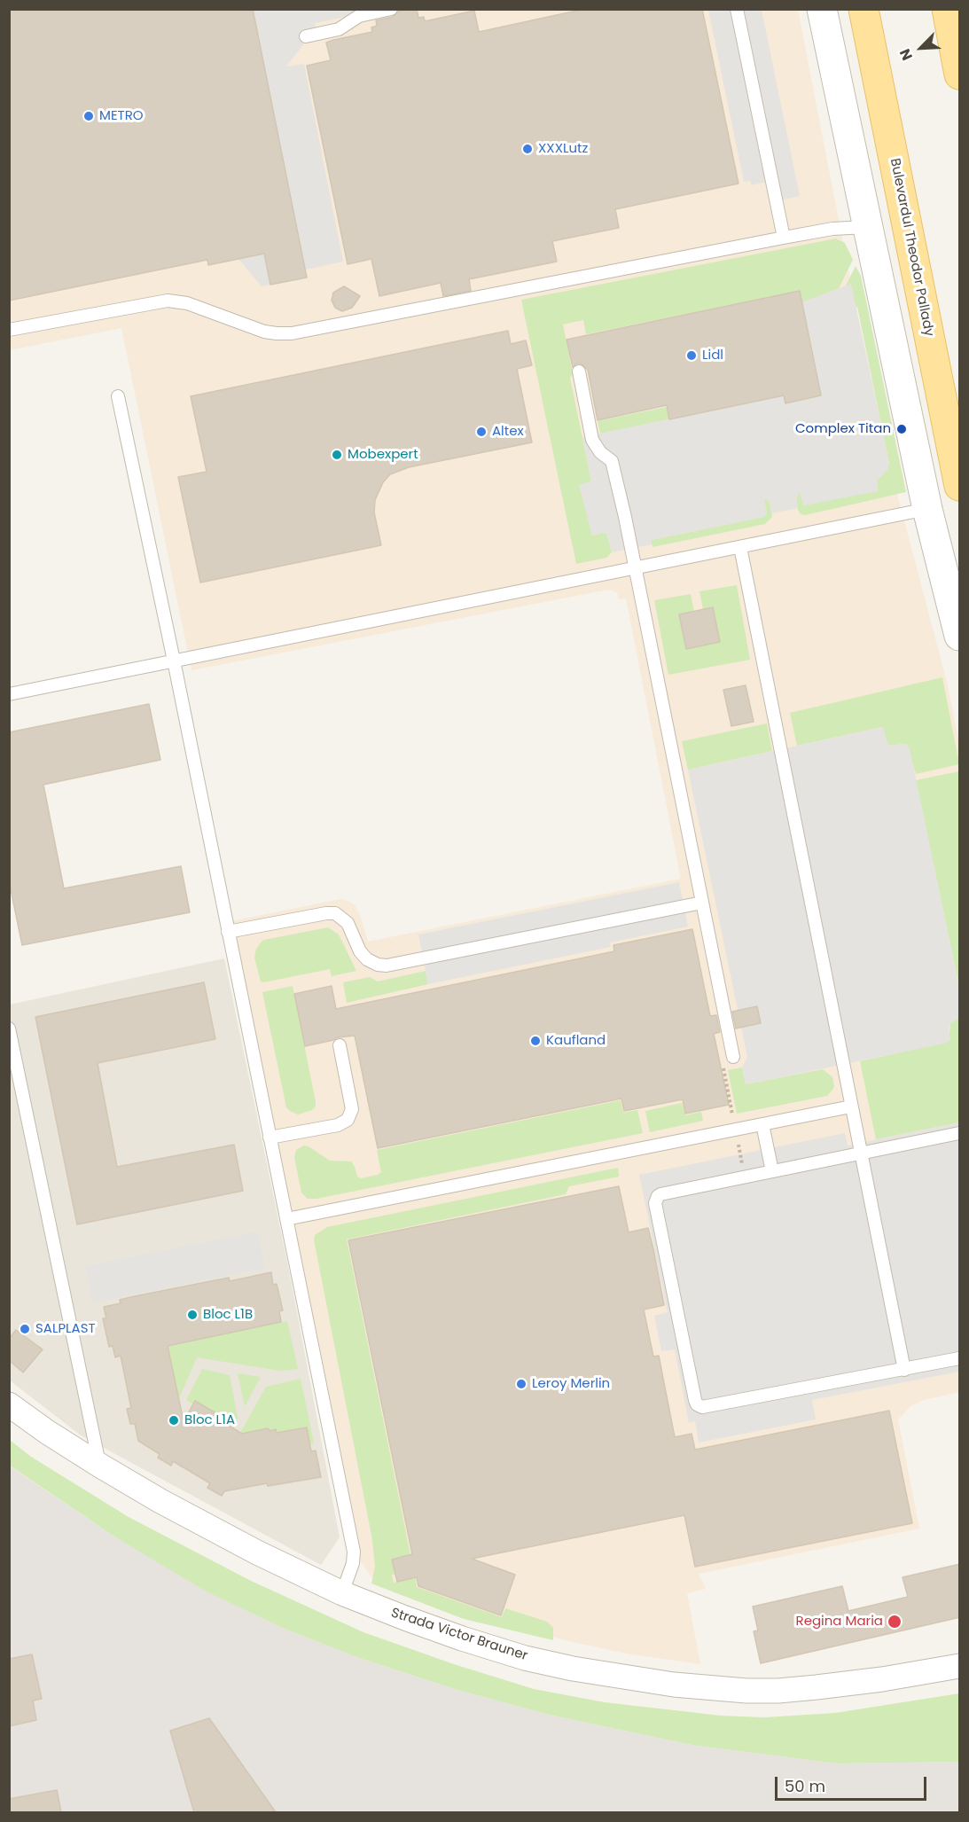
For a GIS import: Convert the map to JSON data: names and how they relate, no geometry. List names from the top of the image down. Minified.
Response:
{"streets":{"main road":["Bulevardul Theodor Pallady"],"street":["Strada Victor Brauner"]},"places":["METRO","XXXLutz","Lidl","Complex Titan","Altex","Mobexpert","Kaufland","Bloc L1B","SALPLAST","Leroy Merlin","Bloc L1A","Regina Maria"],"scale_bar":"50 m","north":"bottom left"}
